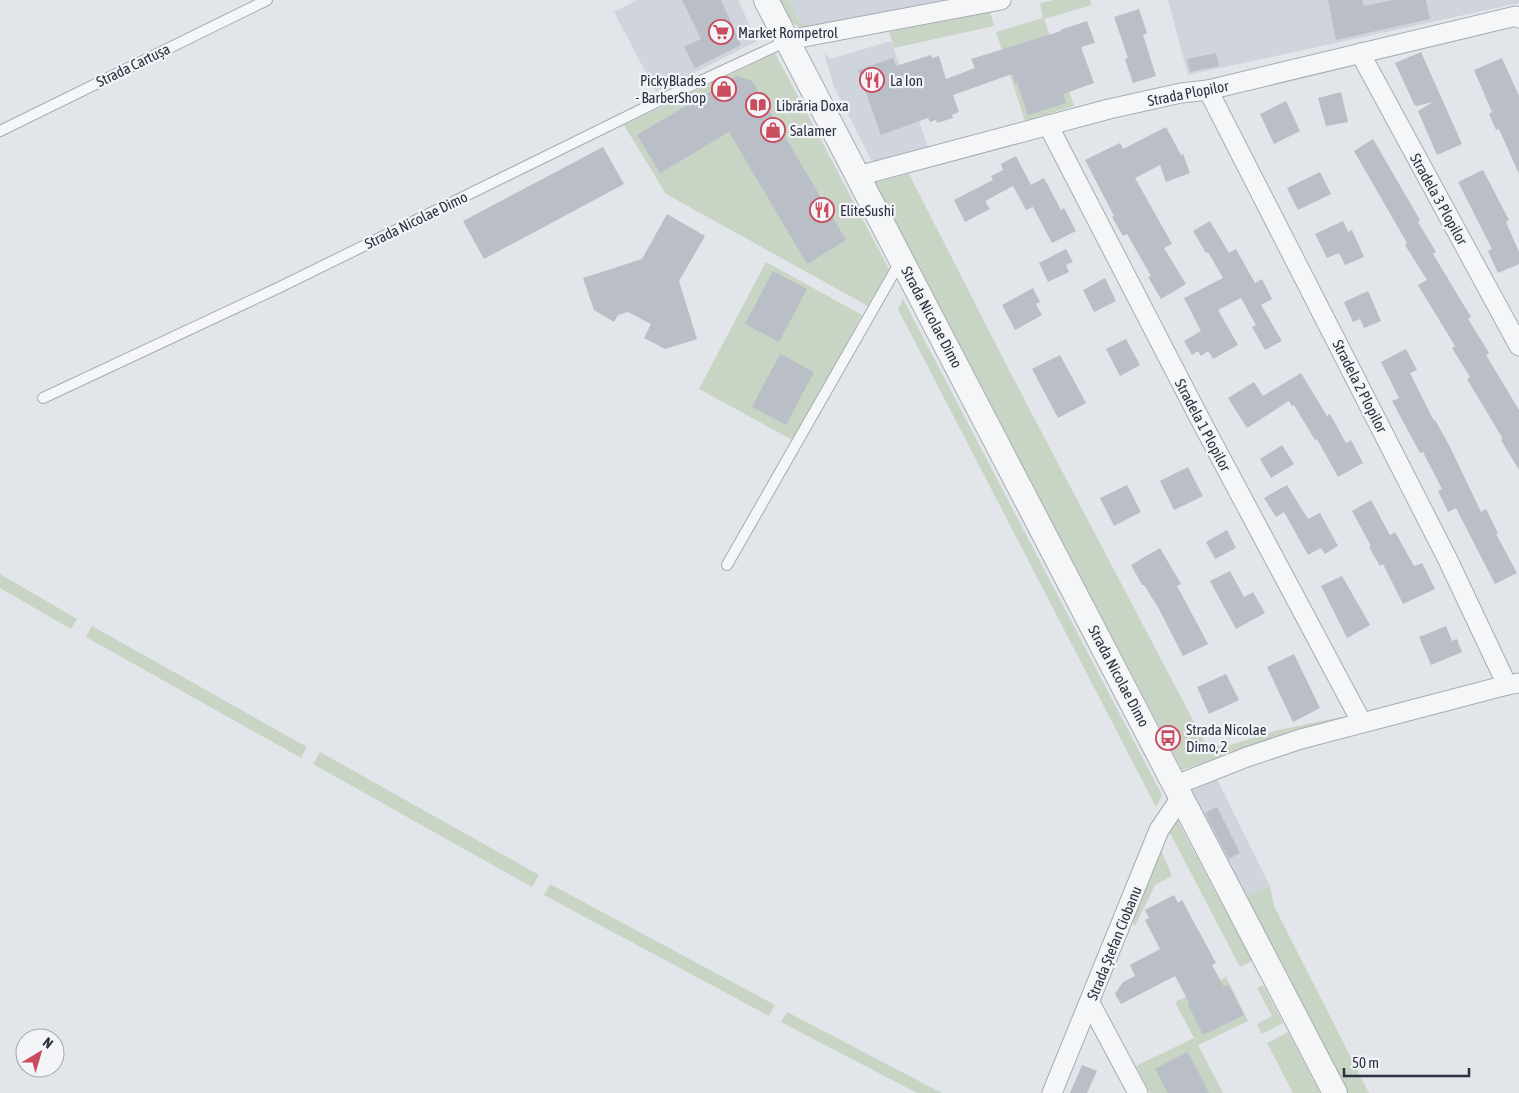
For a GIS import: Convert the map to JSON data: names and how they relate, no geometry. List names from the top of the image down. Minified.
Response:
{"streets":{"street":["Strada Plopilor","Stradela 3 Plopilor","Strada Nicolae Dimo","Stradela 2 Plopilor","Stradela 1 Plopilor","Strada Ștefan Ciobanu"],"lane":["Strada Cartușa"]},"crossings":[["Strada Plopilor","Stradela 3 Plopilor"],["Strada Plopilor","Strada Nicolae Dimo"],["Strada Plopilor","Stradela 2 Plopilor"],["Strada Plopilor","Stradela 1 Plopilor"],["Strada Nicolae Dimo","Strada Ștefan Ciobanu"]],"places":{"supermarket":["Market Rompetrol"],"restaurant":["La Ion","EliteSushi"],"shop":["PickyBlades - BarberShop","Salamer"],"library":["Librăria Doxa"],"bus stop":["Strada Nicolae Dimo, 2"]},"scale_bar":"50 m","north":"top right"}
